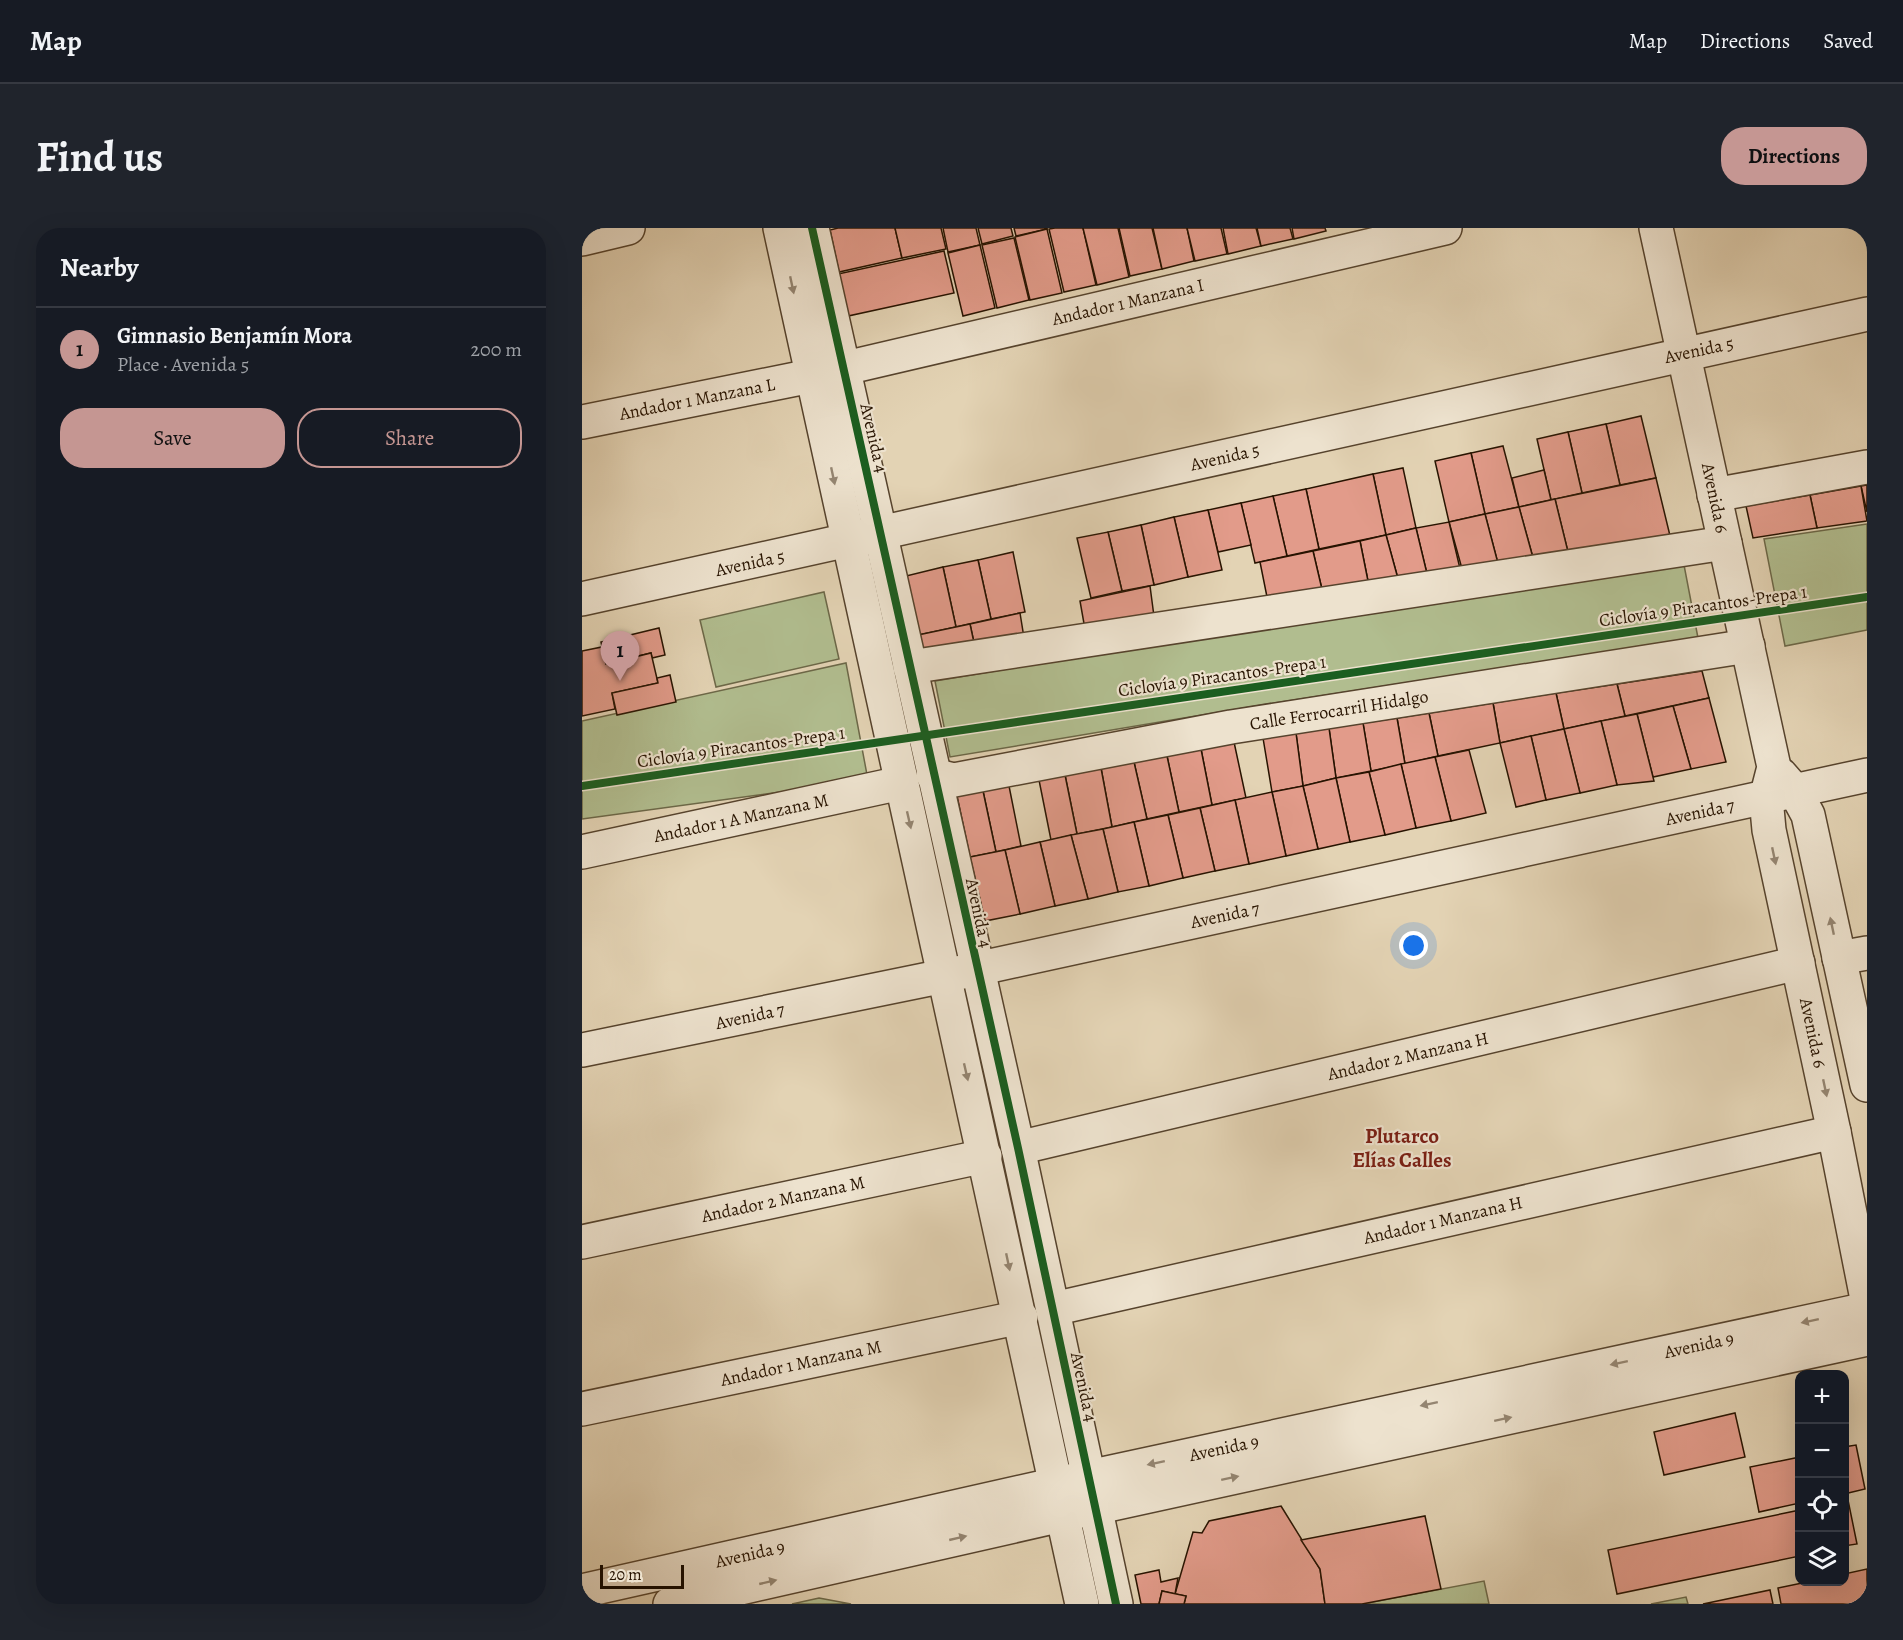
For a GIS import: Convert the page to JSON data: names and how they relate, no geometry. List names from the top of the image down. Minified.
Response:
{"streets":{"street":["Andador 1 Manzana I","Avenida 5","Andador 1 Manzana L","Avenida 4","Avenida 6","Calle Ferrocarril Hidalgo","Avenida 7","Andador 1 A Manzana M","Andador 2 Manzana H","Andador 2 Manzana M","Andador 1 Manzana H","Avenida 9","Andador 1 Manzana M"],"cycle path":["Ciclovía 9 Piracantos-Prepa 1"]},"crossings":[["Andador 1 Manzana I","Andador 1 Manzana L"],["Andador 1 Manzana I","Avenida 4"],["Avenida 5","Avenida 4"],["Avenida 5","Avenida 6"],["Avenida 4","Calle Ferrocarril Hidalgo"],["Avenida 4","Avenida 7"],["Avenida 4","Andador 2 Manzana H"],["Avenida 4","Andador 1 Manzana H"],["Avenida 4","Avenida 9"],["Avenida 6","Calle Ferrocarril Hidalgo"],["Avenida 6","Avenida 7"],["Avenida 6","Andador 2 Manzana H"],["Avenida 6","Andador 1 Manzana H"]],"districts":["Plutarco Elías Calles"],"scale_bar":"20 m","page":{"header":"Map","nav":["Map","Directions","Saved"],"buttons":["Directions",["Save","Share"]],"title":"Find us","heading":"Nearby","list":[{"mark":"1","name":"Gimnasio Benjamín Mora","note":"Place · Avenida 5","value":"200 m"}],"pins":"1","map_buttons":["+","−"],"scale":"20 m"}}
